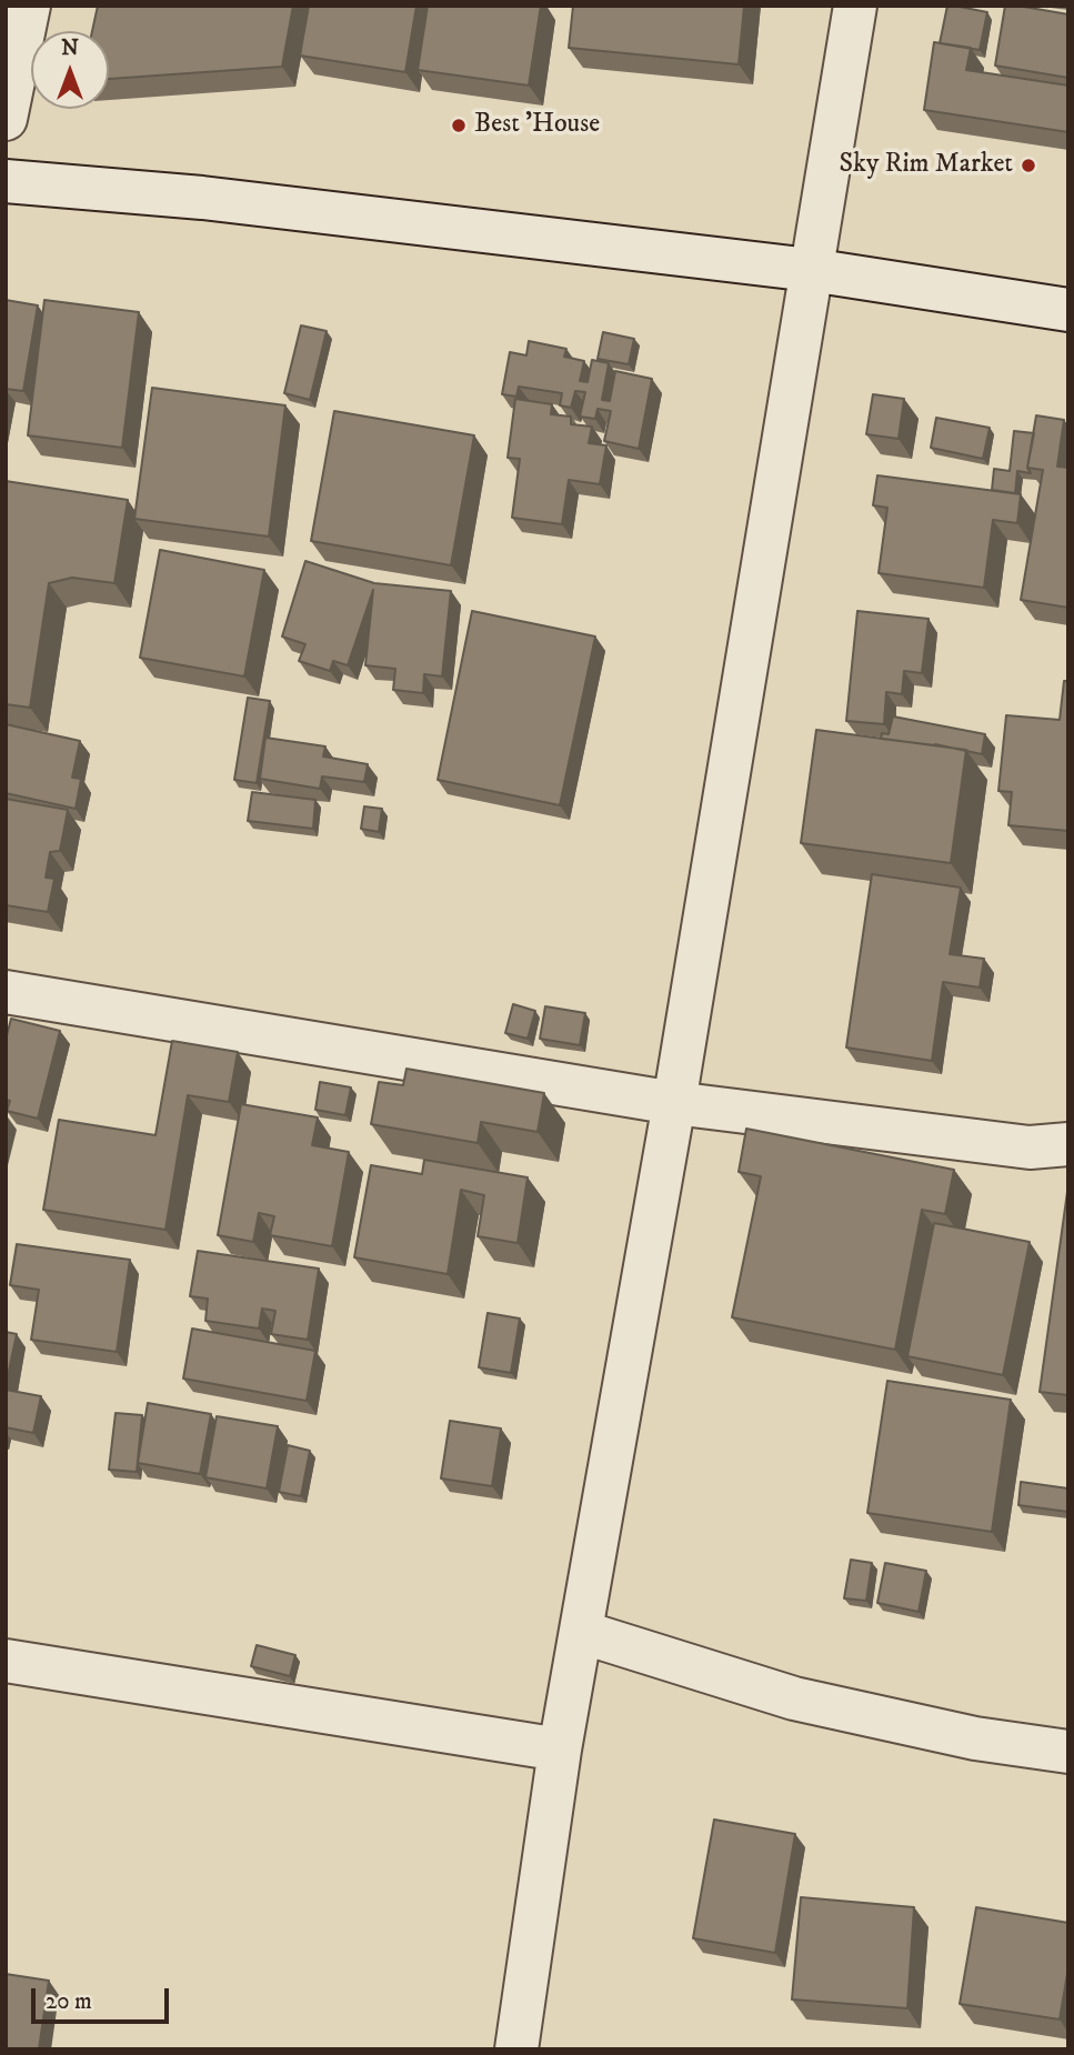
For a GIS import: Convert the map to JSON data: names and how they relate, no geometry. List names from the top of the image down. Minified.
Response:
{"places":["Best 'House","Sky Rim Market"],"scale_bar":"20 m","north":"top"}
